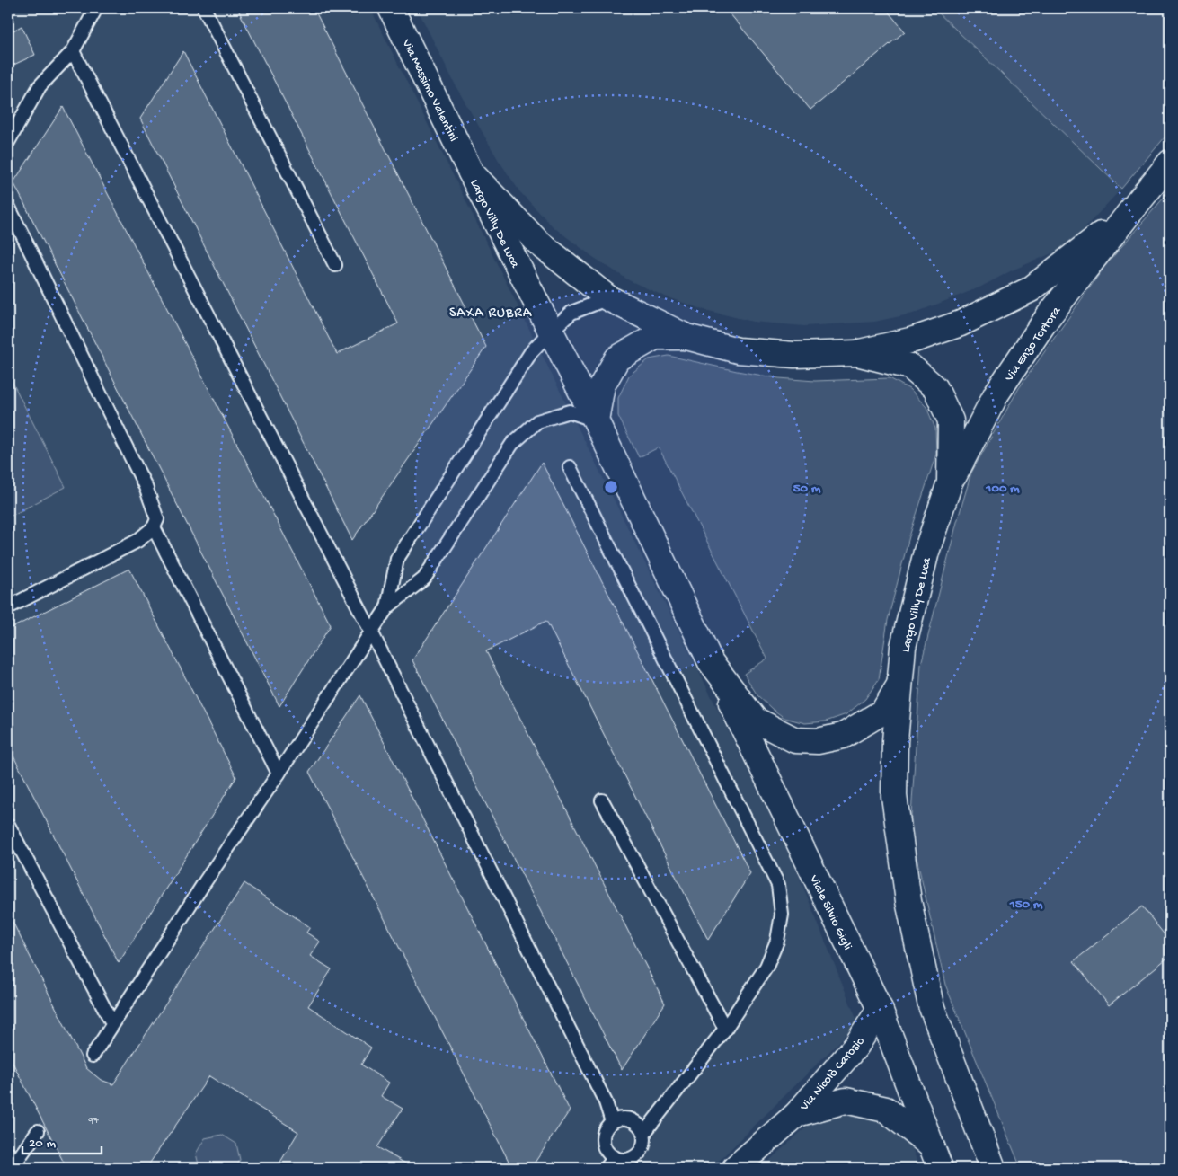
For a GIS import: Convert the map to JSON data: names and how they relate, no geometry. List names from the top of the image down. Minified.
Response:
{"streets":{"street":["Via Massimo Valentini","Largo Villy De Luca","Via Enzo Tortora","Viale Silvio Gigli","Via Nicolò Carosio"]},"crossings":[["Via Massimo Valentini","Largo Villy De Luca"],["Largo Villy De Luca","Via Enzo Tortora"],["Largo Villy De Luca","Viale Silvio Gigli"],["Viale Silvio Gigli","Via Nicolò Carosio"]],"districts":["SAXA RUBRA"],"house_numbers":["97"],"scale_bar":"20 m","rings":["50 m","100 m","150 m"]}
